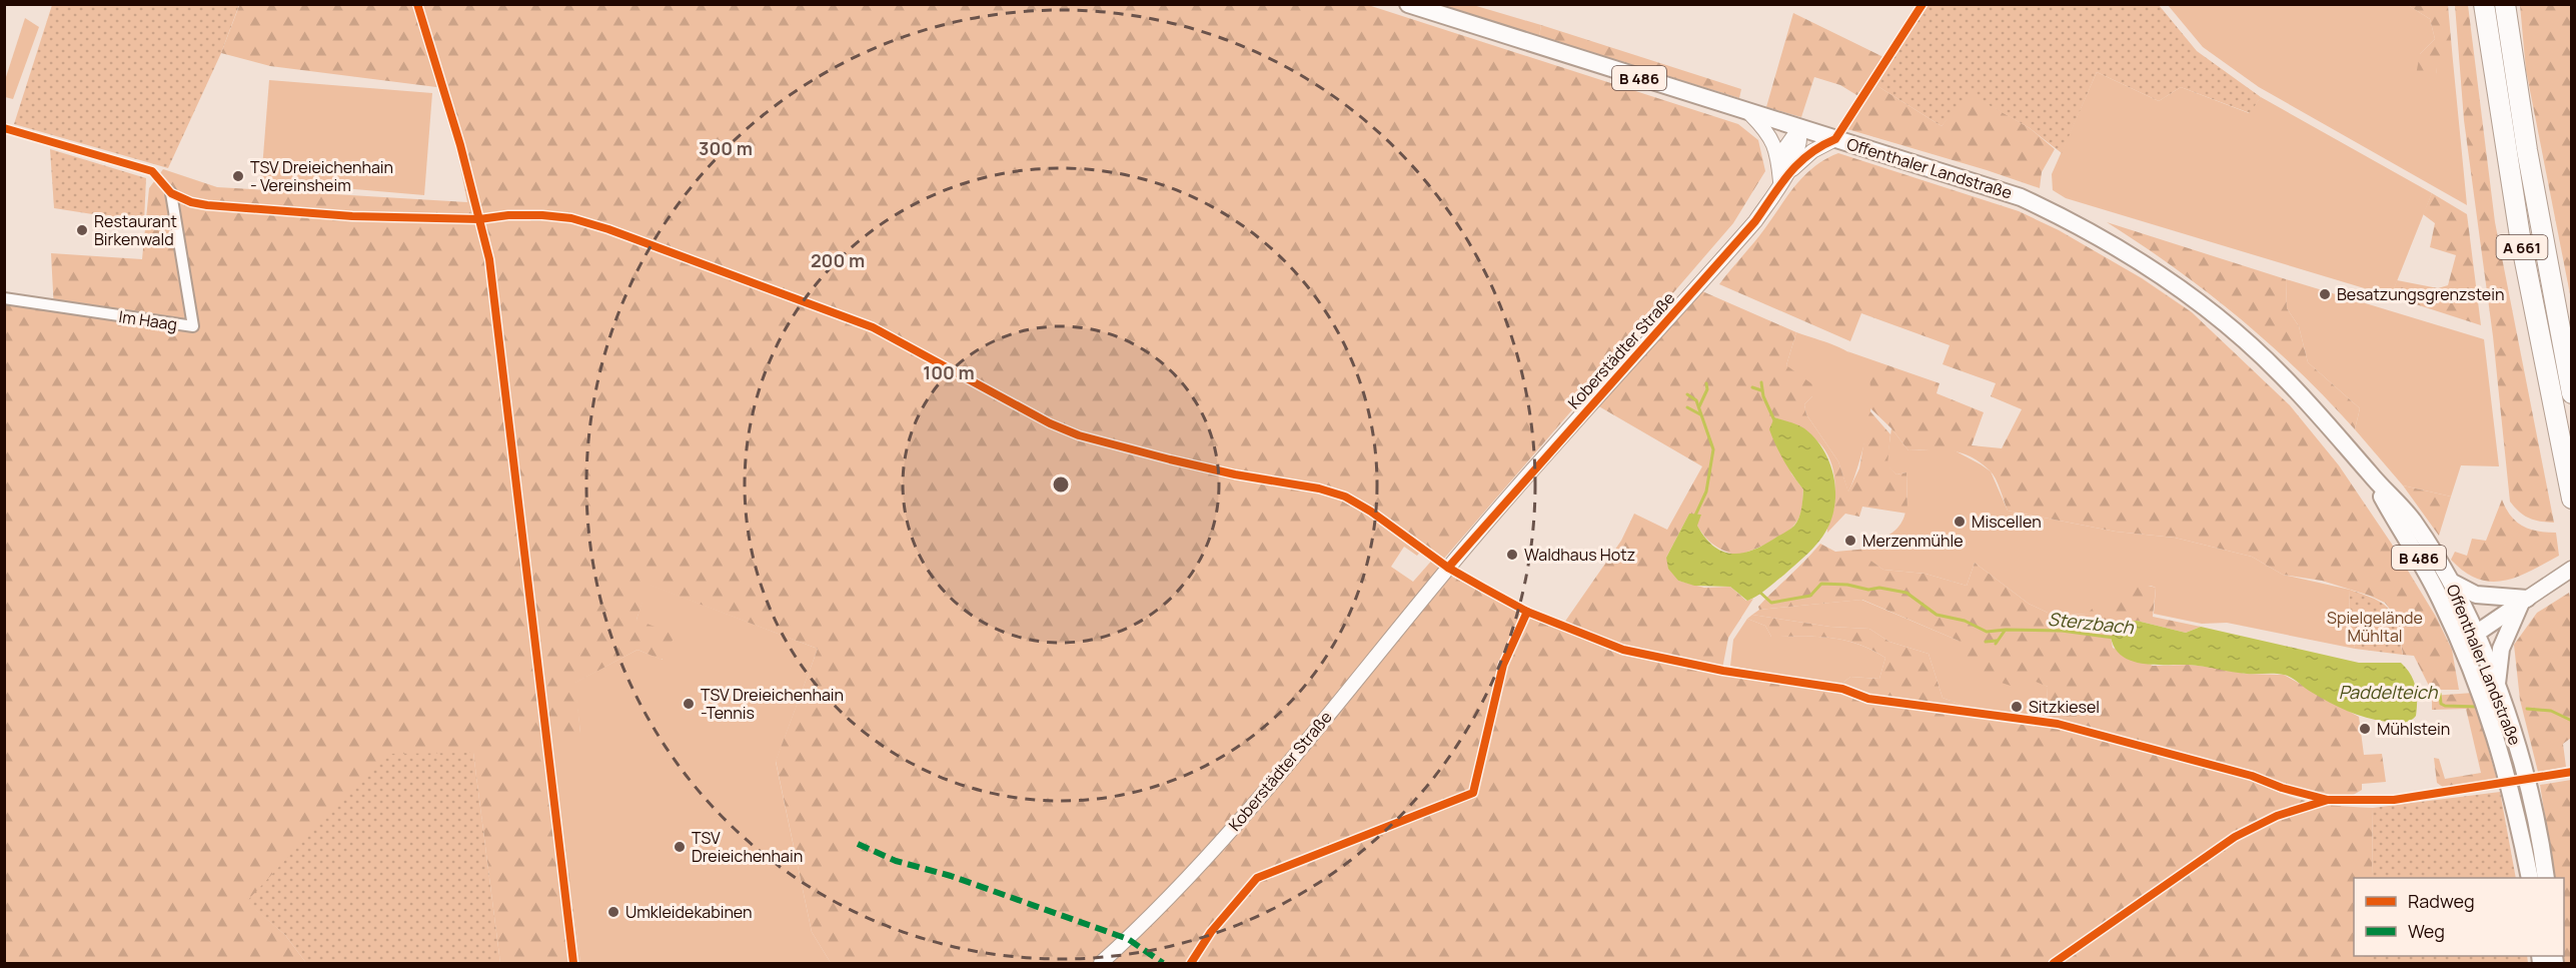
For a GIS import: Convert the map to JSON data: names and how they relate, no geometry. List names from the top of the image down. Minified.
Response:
{"streets":{"highway":["A 661"],"main road":["B 486","Offenthaler Landstraße"],"street":["Im Haag","Koberstädter Straße"]},"water":["Sterzbach","Paddelteich"],"parks":["Spielgelände Mühltal"],"places":["TSV Dreieichenhain - Vereinsheim","Restaurant Birkenwald","Besatzungsgrenzstein","Miscellen","Merzenmühle","Waldhaus Hotz","TSV Dreieichenhain -Tennis","Sitzkiesel","Mühlstein","TSV Dreieichenhain","Umkleidekabinen"],"legend":["Radweg","Weg"],"rings":["300 m","200 m","100 m"]}
